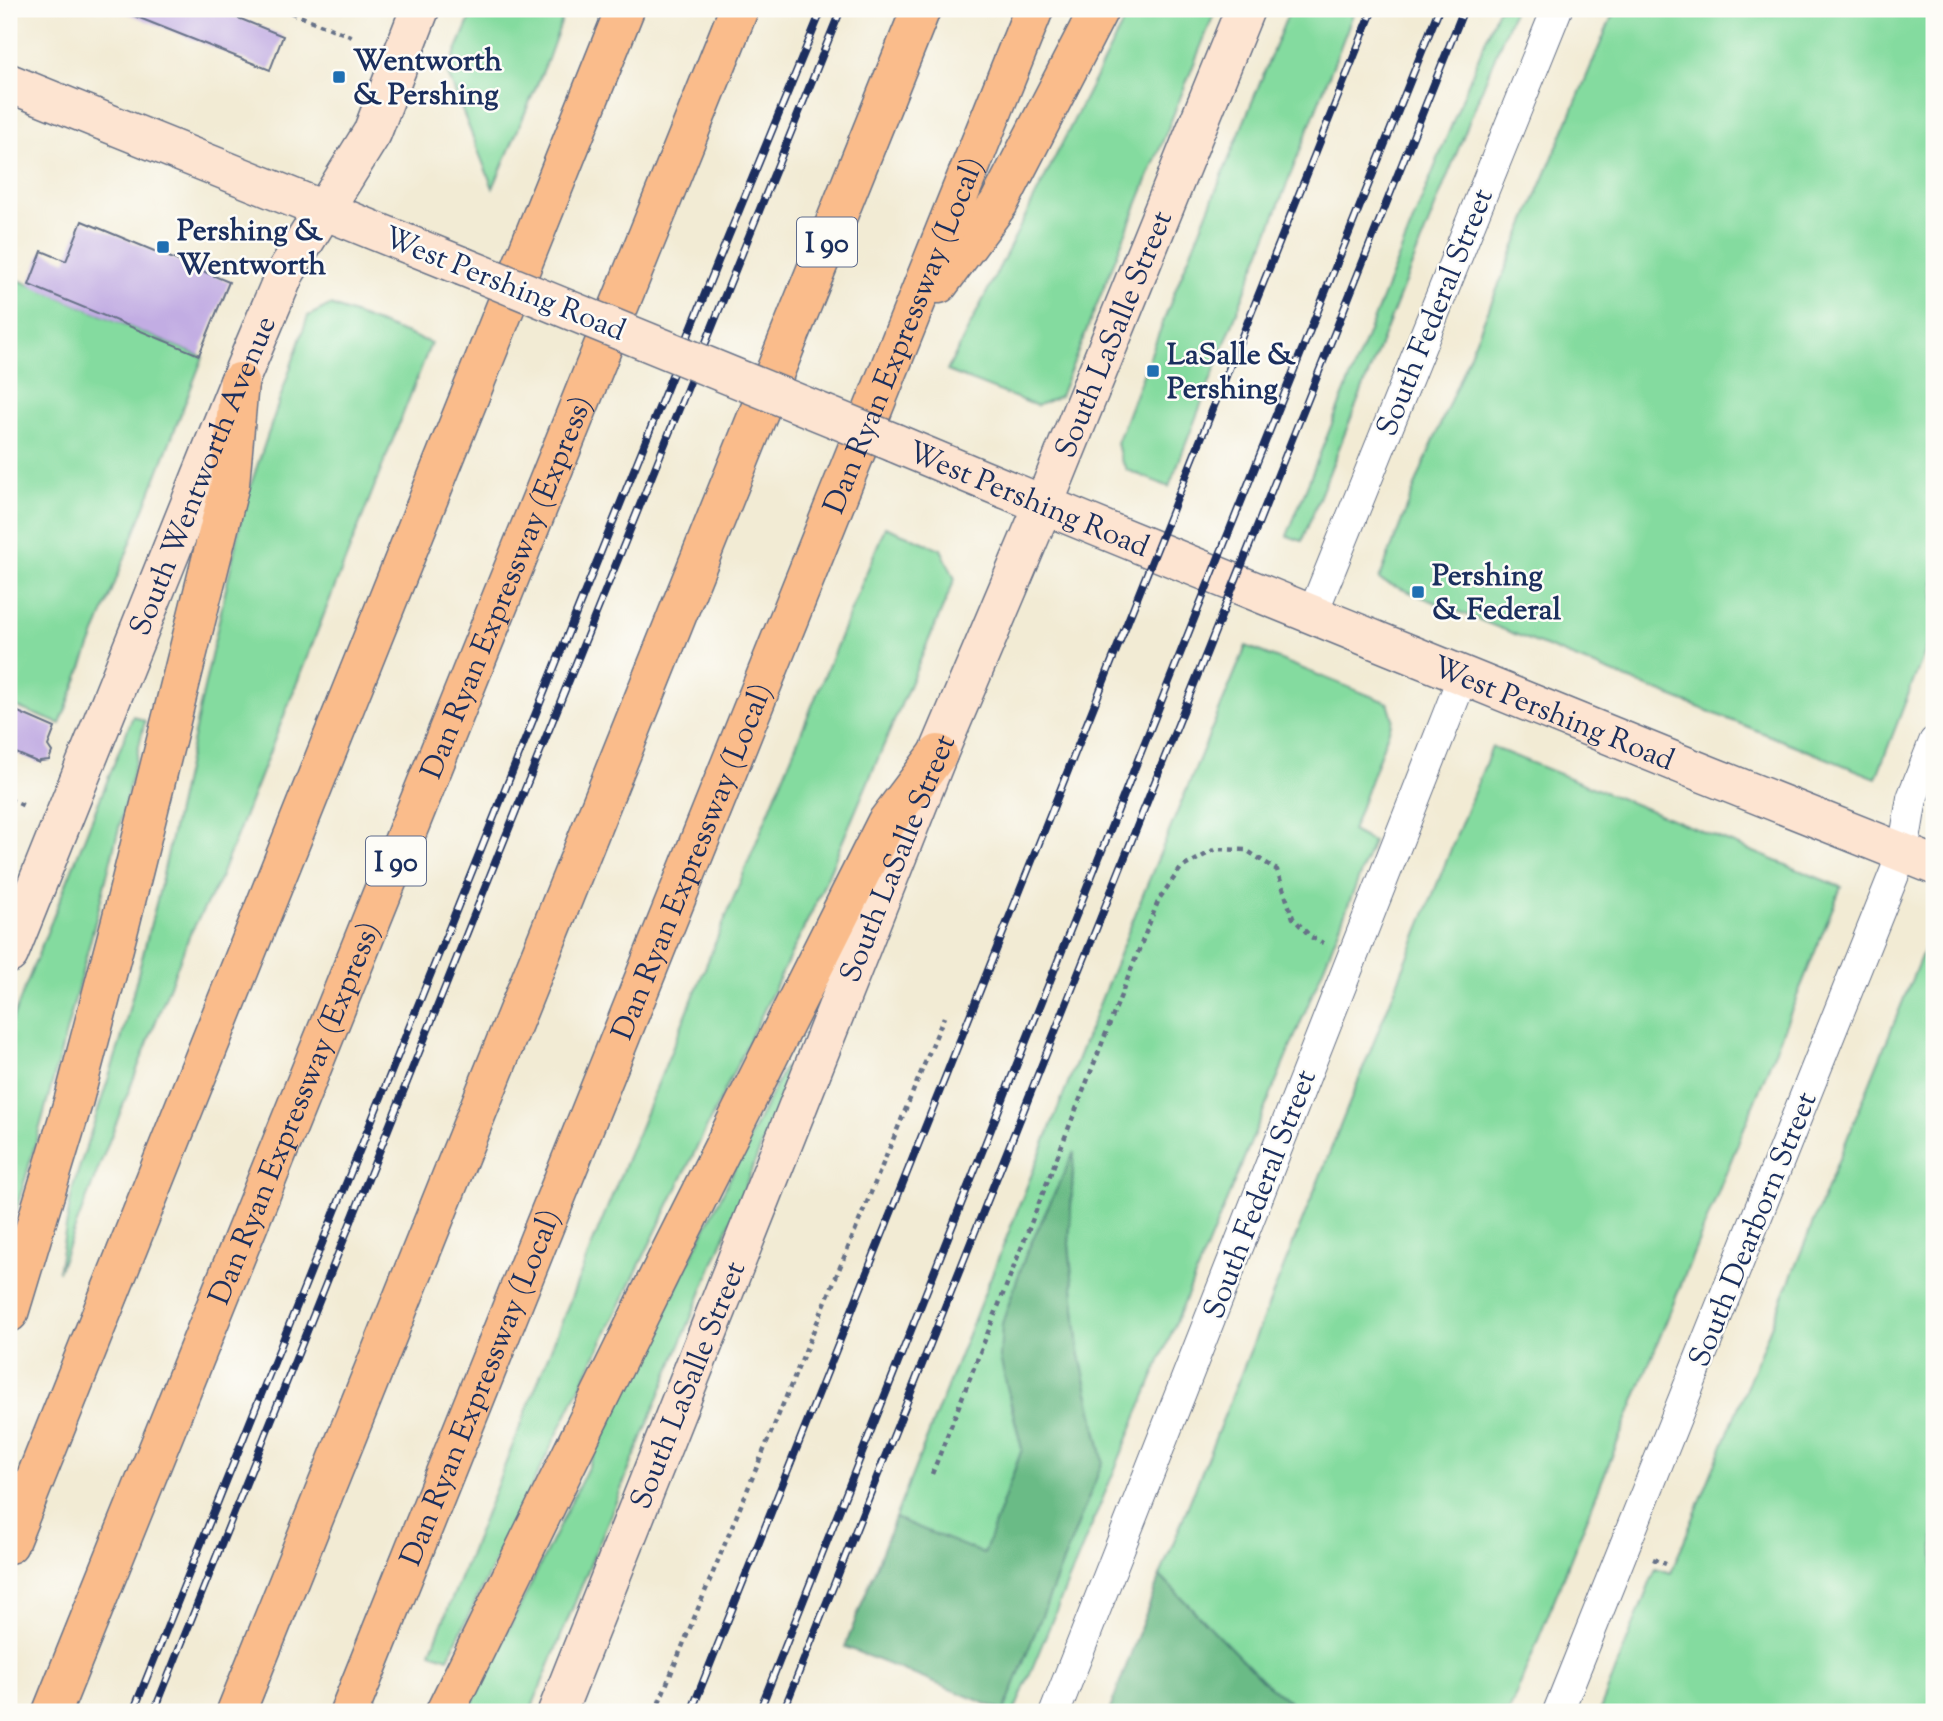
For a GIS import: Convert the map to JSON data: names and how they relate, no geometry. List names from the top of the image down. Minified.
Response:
{"streets":{"highway":["I 90","Dan Ryan Expressway (Local)","Dan Ryan Expressway (Express)"],"main road":["West Pershing Road","South LaSalle Street","South Wentworth Avenue"],"street":["South Federal Street","South Dearborn Street"]},"crossings":[["West Pershing Road","South Federal Street"],["West Pershing Road","South LaSalle Street"],["West Pershing Road","South Wentworth Avenue"],["West Pershing Road","South Dearborn Street"]],"places":{"transit":["Wentworth & Pershing","Pershing & Wentworth","LaSalle & Pershing","Pershing & Federal"]}}
